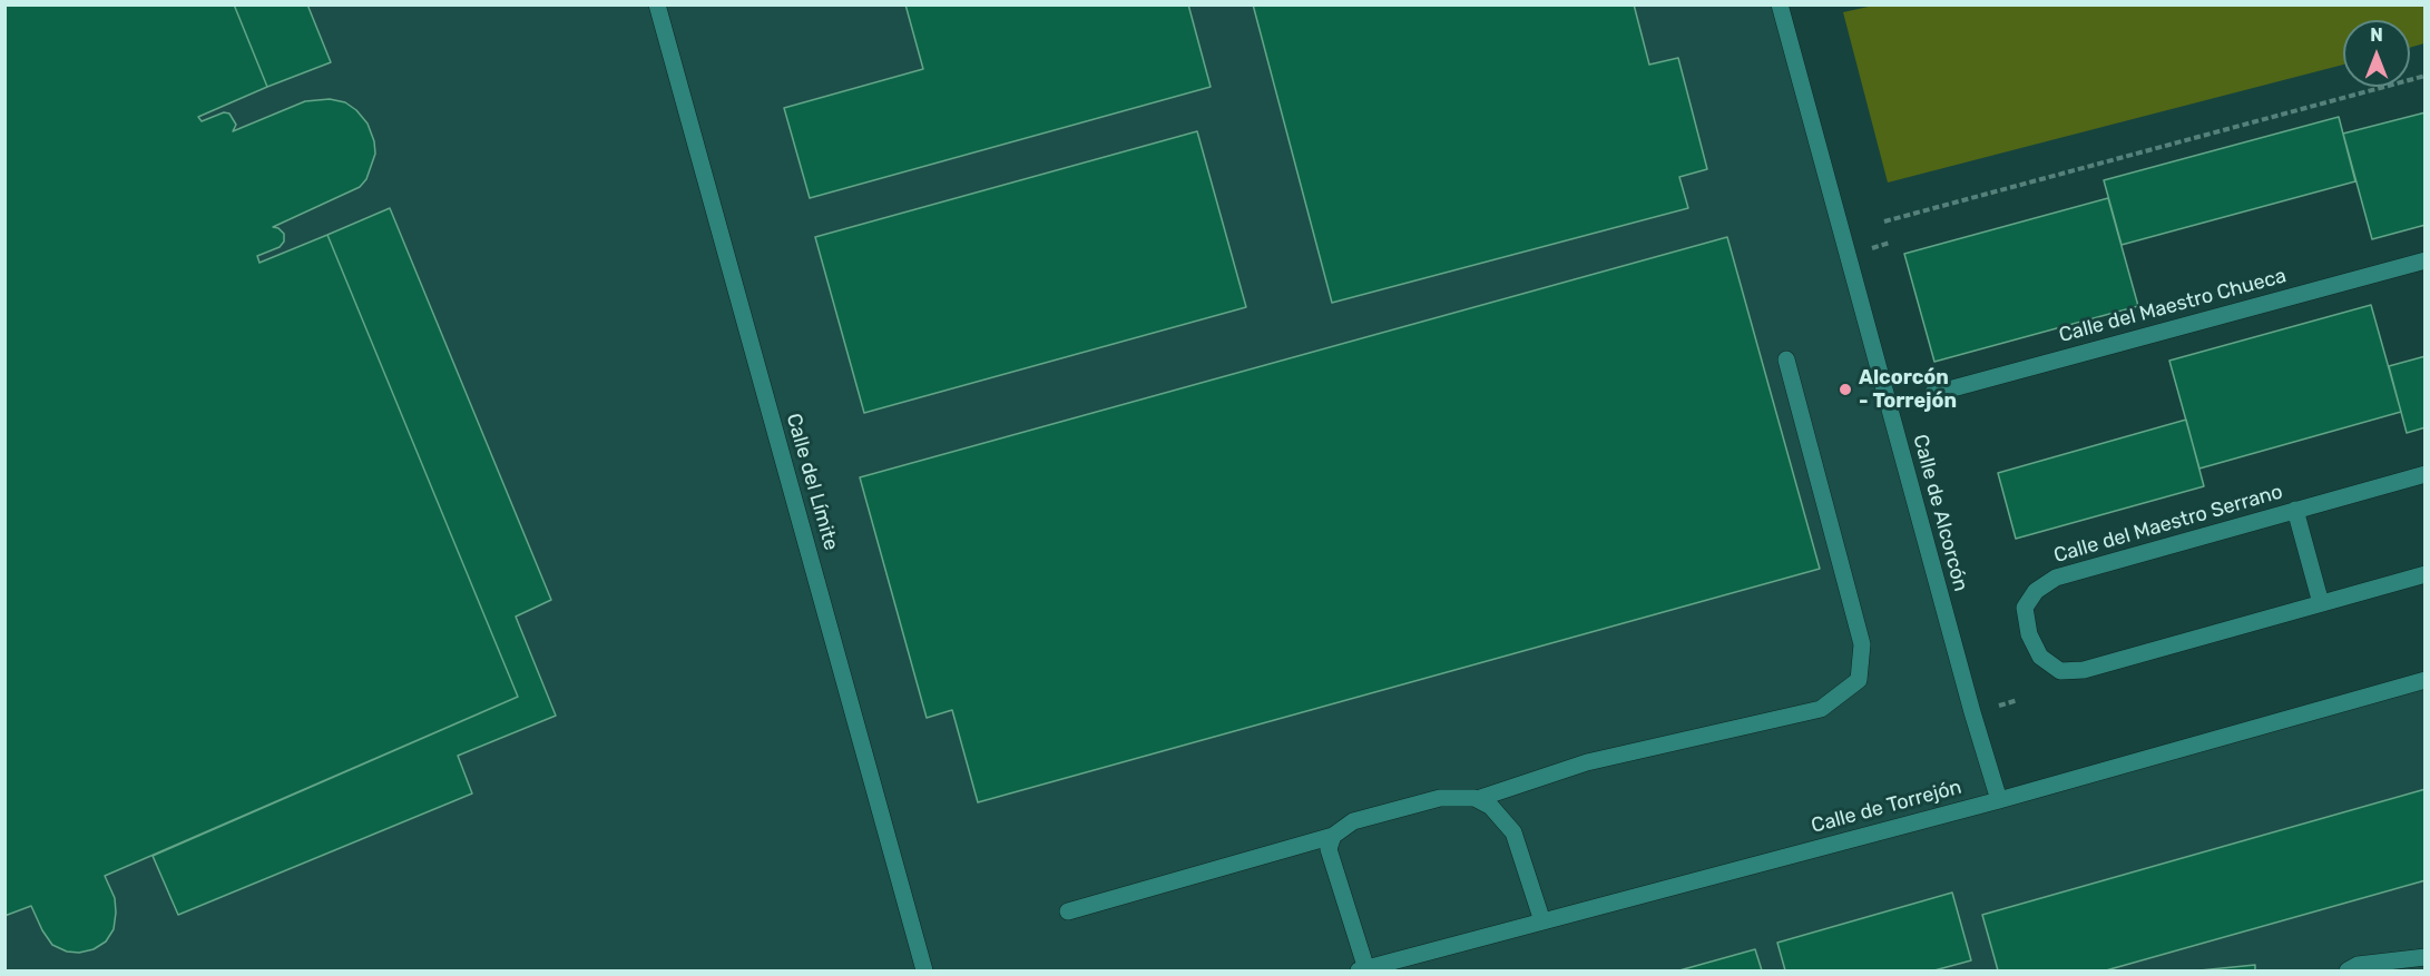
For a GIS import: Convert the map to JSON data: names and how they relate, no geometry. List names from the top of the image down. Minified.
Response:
{"streets":{"street":["Calle del Maestro Chueca","Calle del Límite","Calle de Alcorcón","Calle del Maestro Serrano","Calle de Torrejón"]},"crossings":[["Calle de Alcorcón","Calle de Torrejón"]],"places":["Alcorcón - Torrejón"],"north":"top"}
